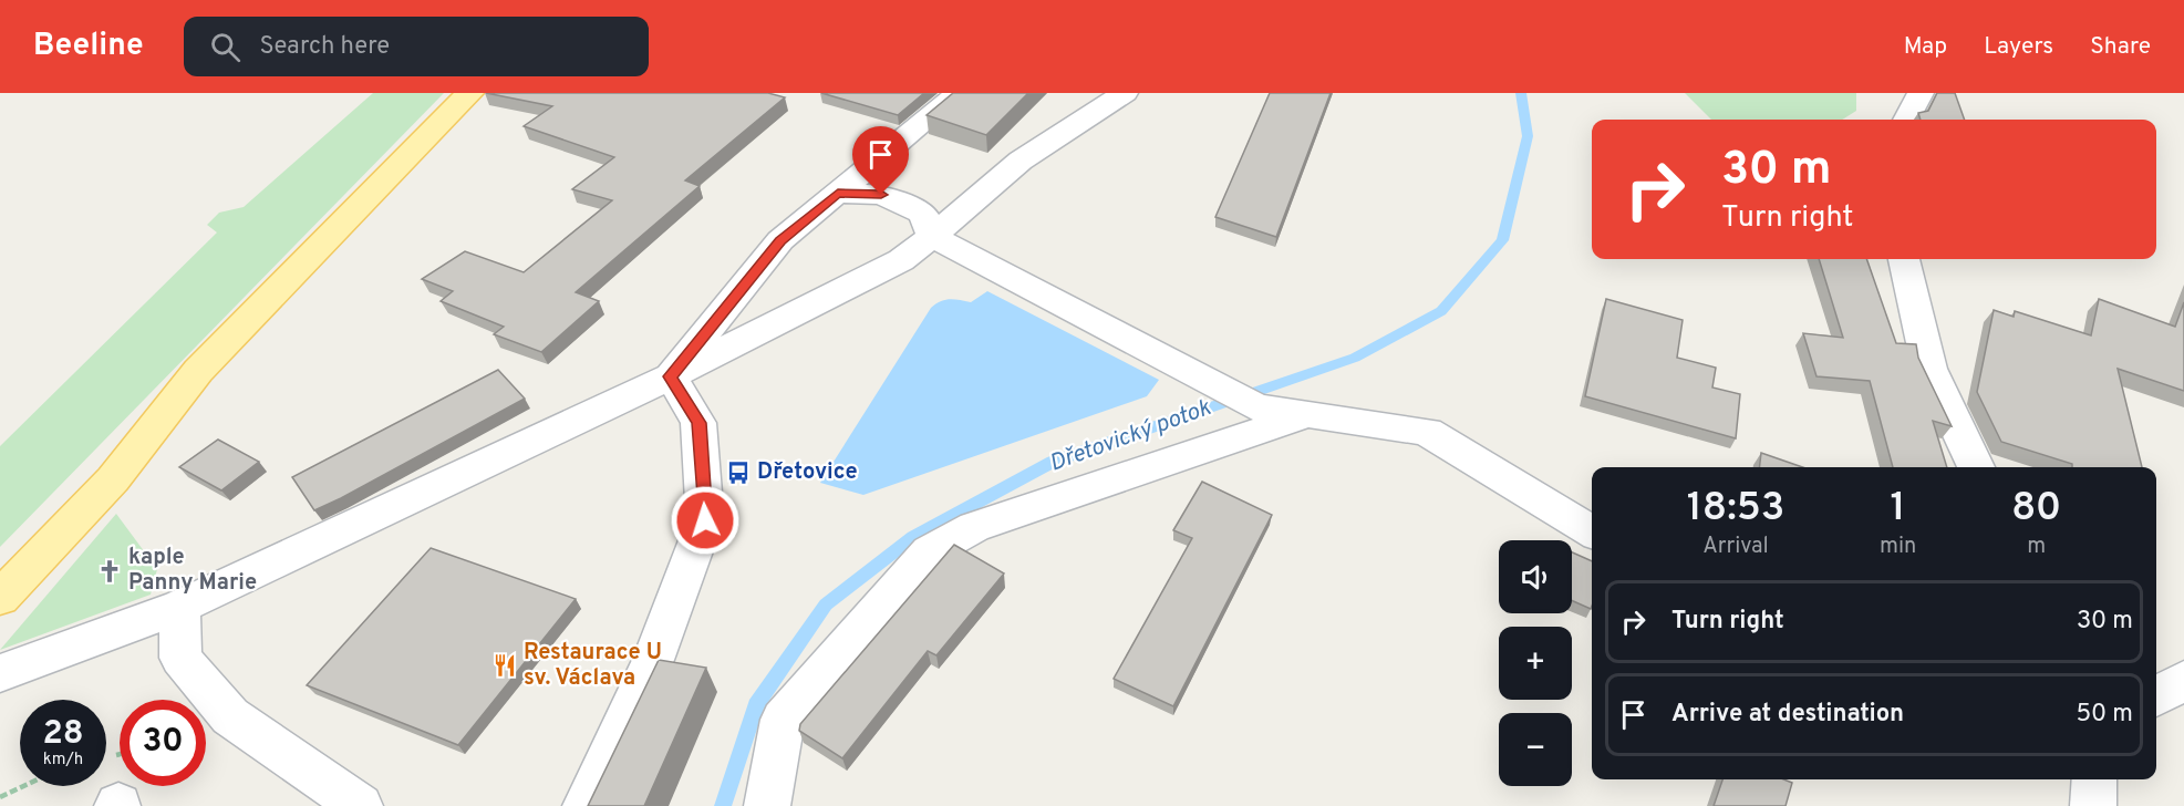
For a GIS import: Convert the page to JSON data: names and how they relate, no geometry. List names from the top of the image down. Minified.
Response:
{"water":["Dřetovický potok"],"places":{"bus stop":["Dřetovice"],"church":["kaple Panny Marie"],"restaurant":["Restaurace U sv. Václava"]},"page":{"header":"Beeline","search":"Search here","nav":["Map","Layers","Share"],"turn":["30 m","Turn right"],"eta":["18:53","Arrival","1","min","80","m"],"map_buttons":["+","−"],"list":[{"name":"Turn right","value":"30 m"},{"name":"Arrive at destination","value":"50 m"}],"speed":"28 km/h","limit":"30"}}
